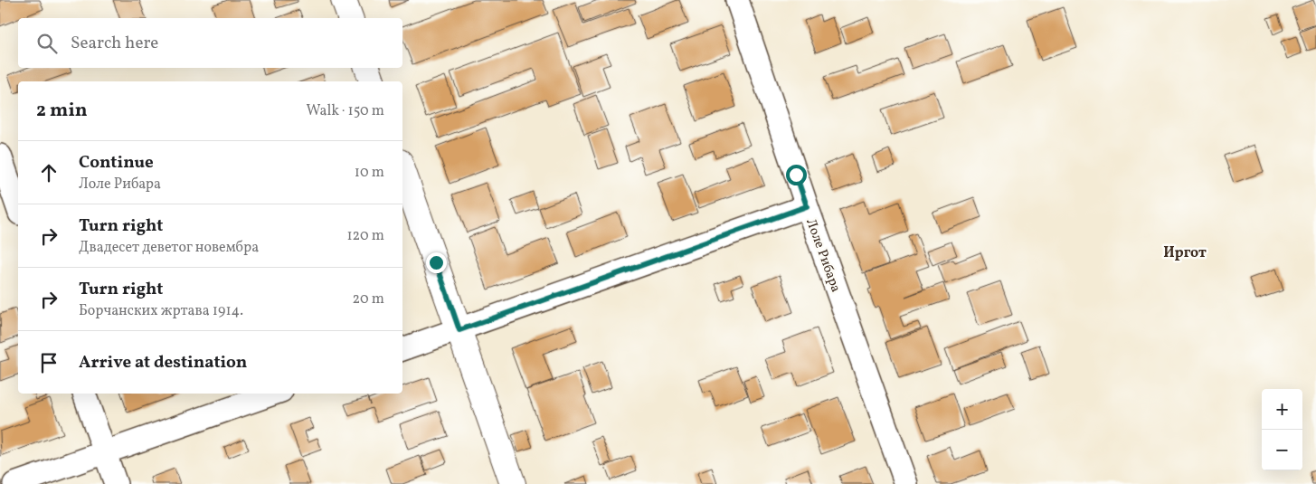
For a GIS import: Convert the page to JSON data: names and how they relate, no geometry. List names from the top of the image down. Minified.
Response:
{"streets":{"street":["Лоле Рибара"]},"districts":["Иргот"],"page":{"search":"Search here","heading":["2 min","Walk · 150 m"],"list":[["Continue","Лоле Рибара","10 m"],["Turn right","Двадесет деветог новембра","120 m"],["Turn right","Борчанских жртава 1914.","20 m"],"Arrive at destination"],"map_buttons":["+","−"]}}
